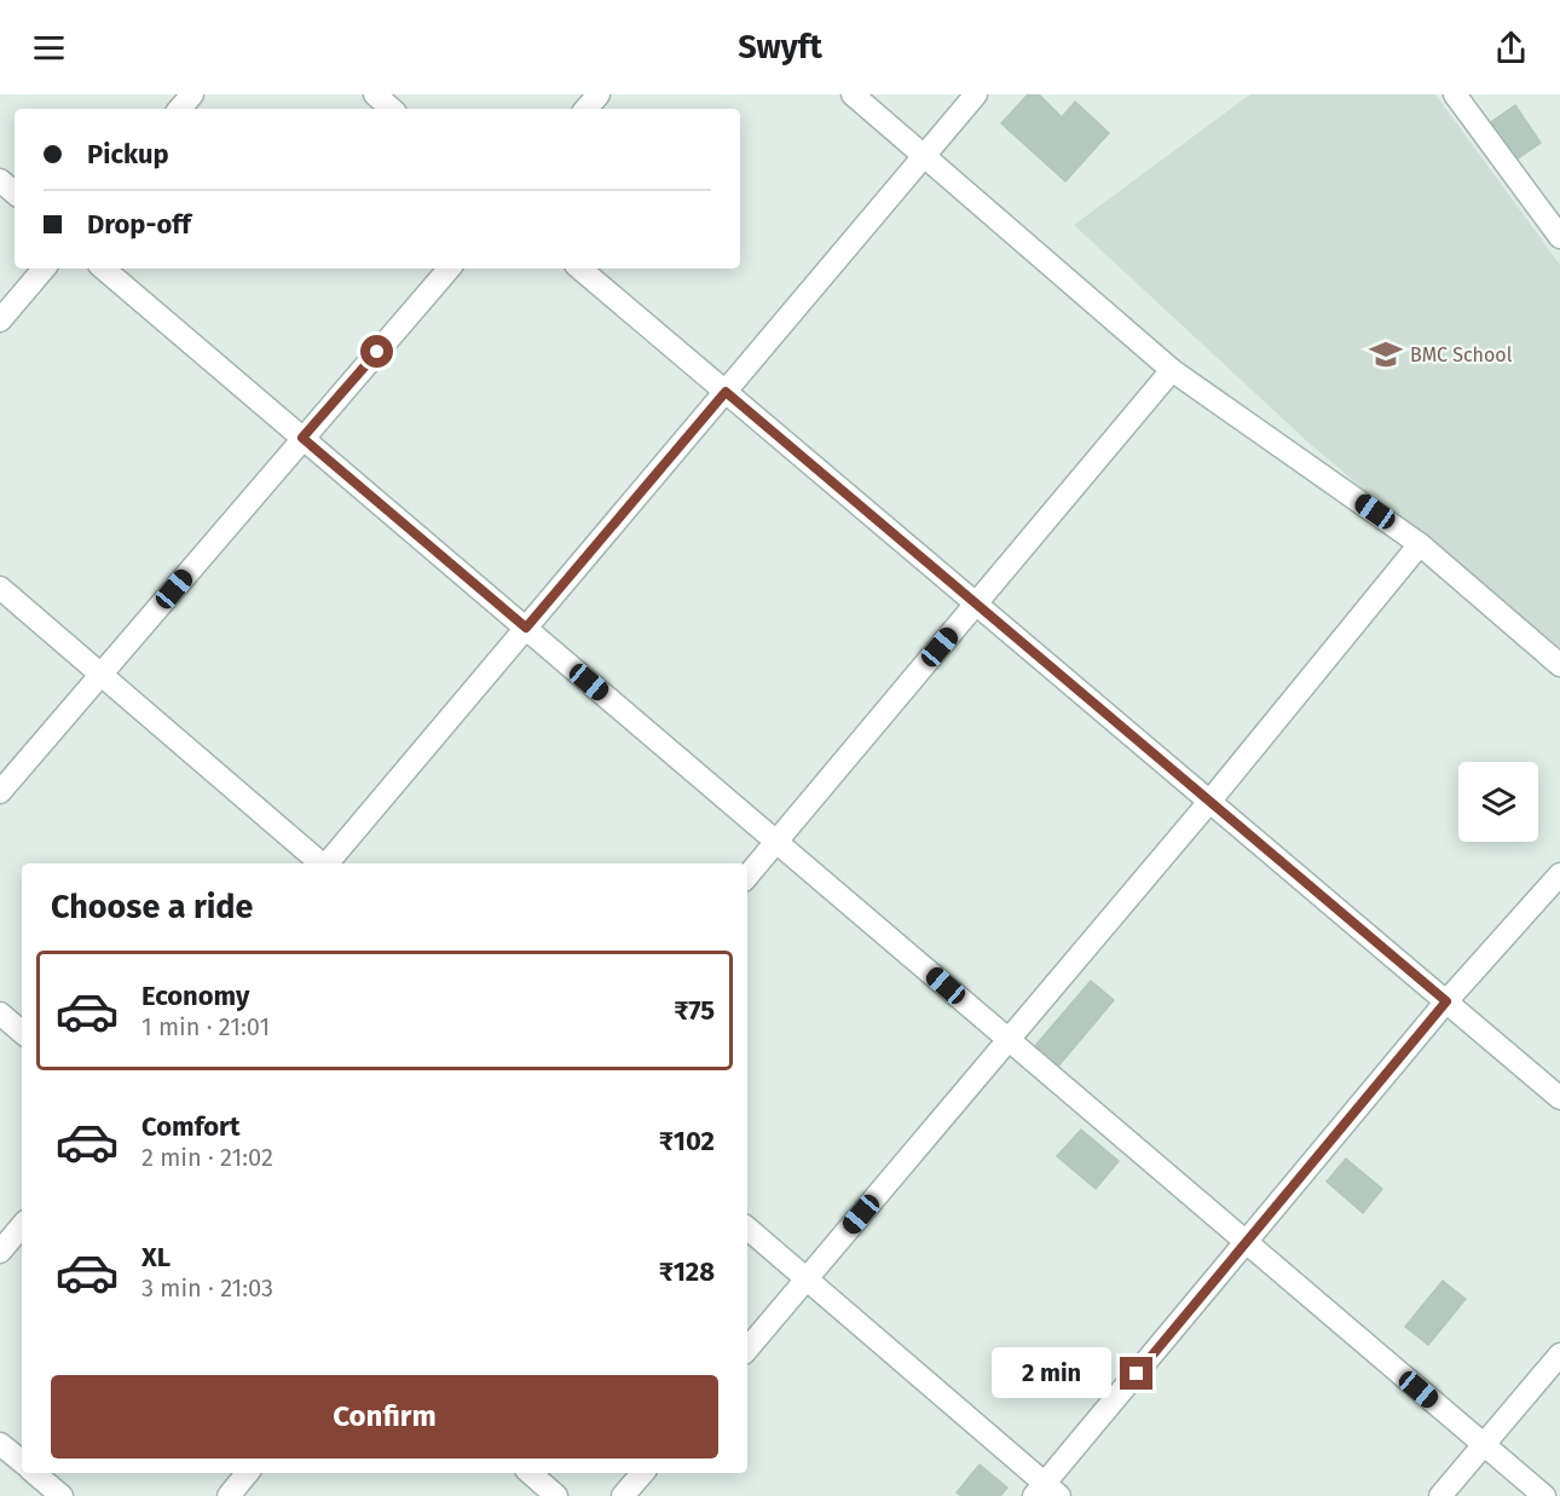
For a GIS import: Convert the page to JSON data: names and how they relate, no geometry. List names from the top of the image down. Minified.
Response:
{"places":{"school or university":["BMC School"]},"page":{"header":"Swyft","banner":["Pickup","Drop-off"],"heading":"Choose a ride","list":[{"name":"Economy","note":"1 min · 21:01","value":"₹75"},{"name":"Comfort","note":"2 min · 21:02","value":"₹102"},{"name":"XL","note":"3 min · 21:03","value":"₹128"}],"bubble":"2 min","buttons":"Confirm"}}
